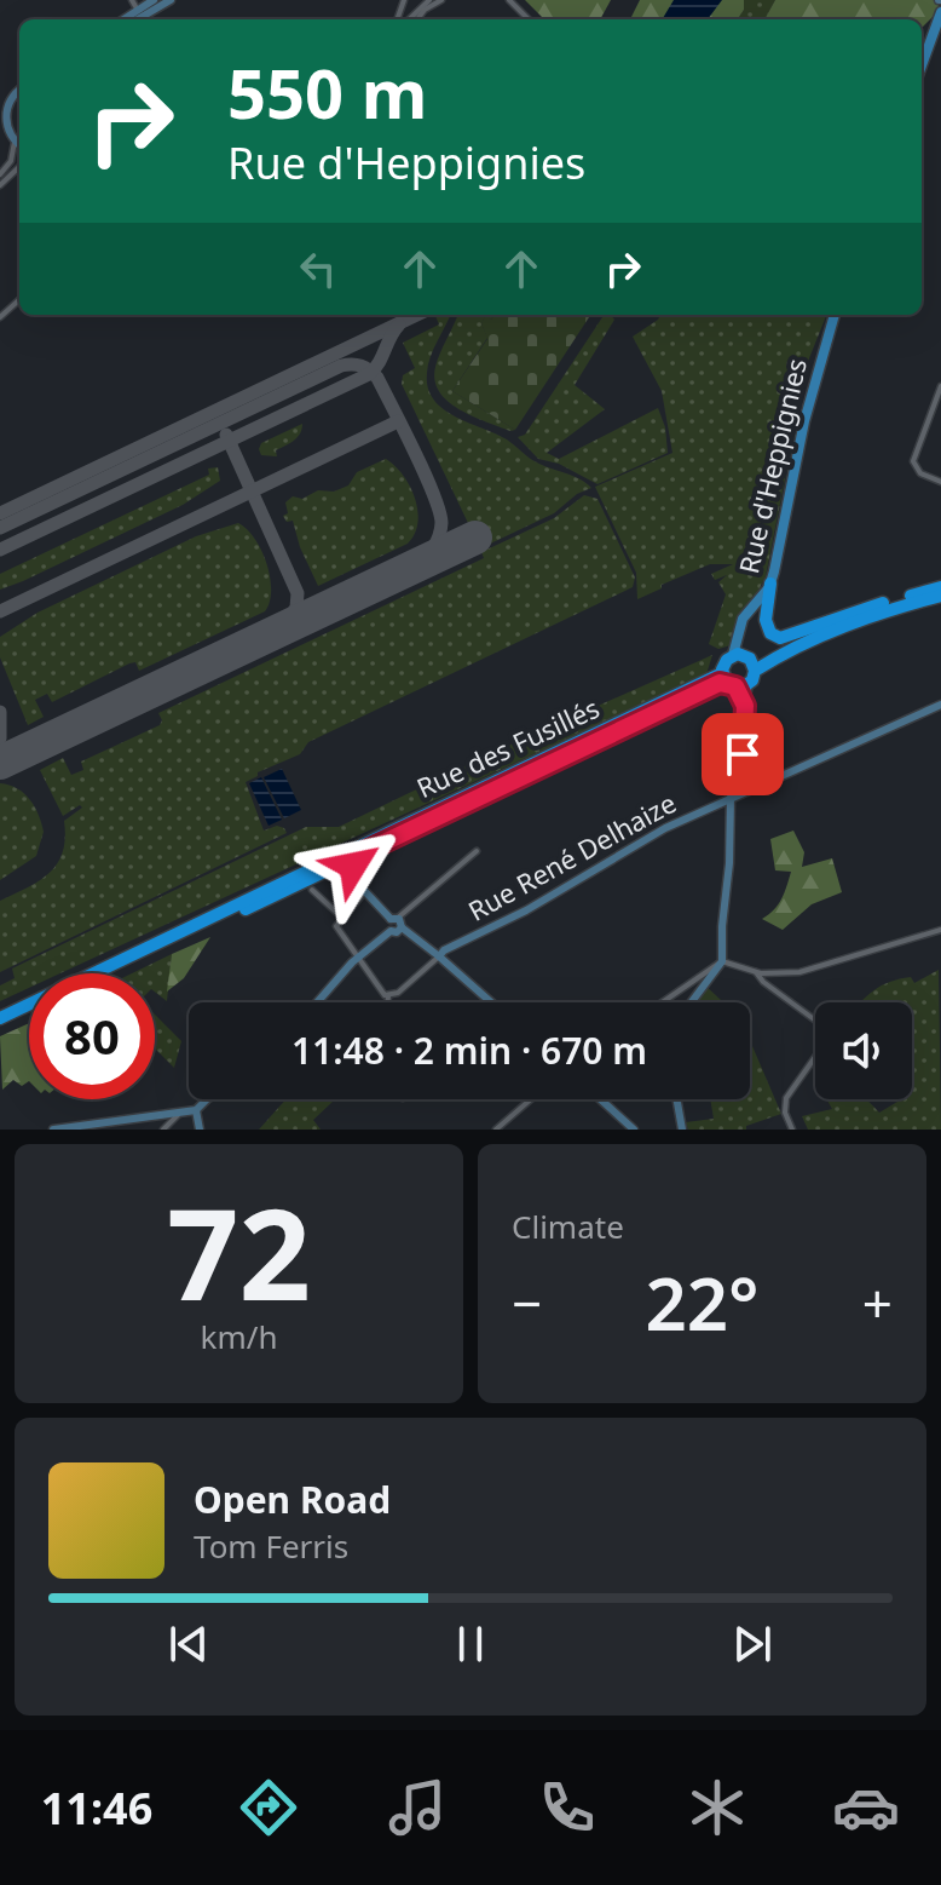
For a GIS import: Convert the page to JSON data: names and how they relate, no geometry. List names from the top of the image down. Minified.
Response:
{"streets":{"highway":["Rue des Fusillés"],"main road":["Rue d'Heppignies"],"street":["Rue René Delhaize"]},"crossings":[["Rue d'Heppignies","Rue des Fusillés"]],"page":{"turn":["550 m","Rue d'Heppignies"],"limit":"80","trip":"11:48 · 2 min · 670 m","tile":[["72","km/h"],"Climate"],"heat":["−","22°","+"],"song":["Open Road","Tom Ferris"],"tabs":"11:46"}}
